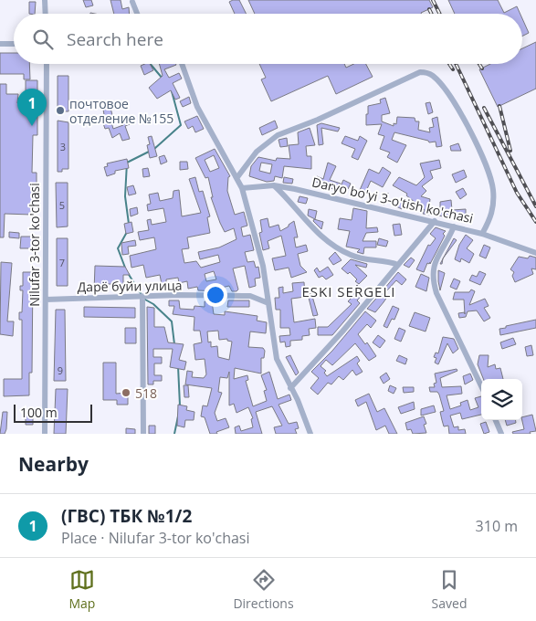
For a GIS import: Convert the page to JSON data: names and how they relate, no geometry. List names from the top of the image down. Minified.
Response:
{"streets":{"street":["Daryo bo'yi 3-o'tish ko'chasi","Nilufar 3-tor ko'chasi","Дарё буйи улица"]},"crossings":[["Nilufar 3-tor ko'chasi","Дарё буйи улица"]],"districts":["ESKI SERGELI"],"places":["почтовое отделение №155","518"],"house_numbers":["3","5","7","9"],"scale_bar":"100 m","page":{"search":"Search here","pins":"1","scale":"100 m","heading":"Nearby","list":[{"mark":"1","name":"(ГВС) ТБК №1/2","note":"Place · Nilufar 3-tor ko'chasi","value":"310 m"}],"nav":["Map","Directions","Saved"]}}
